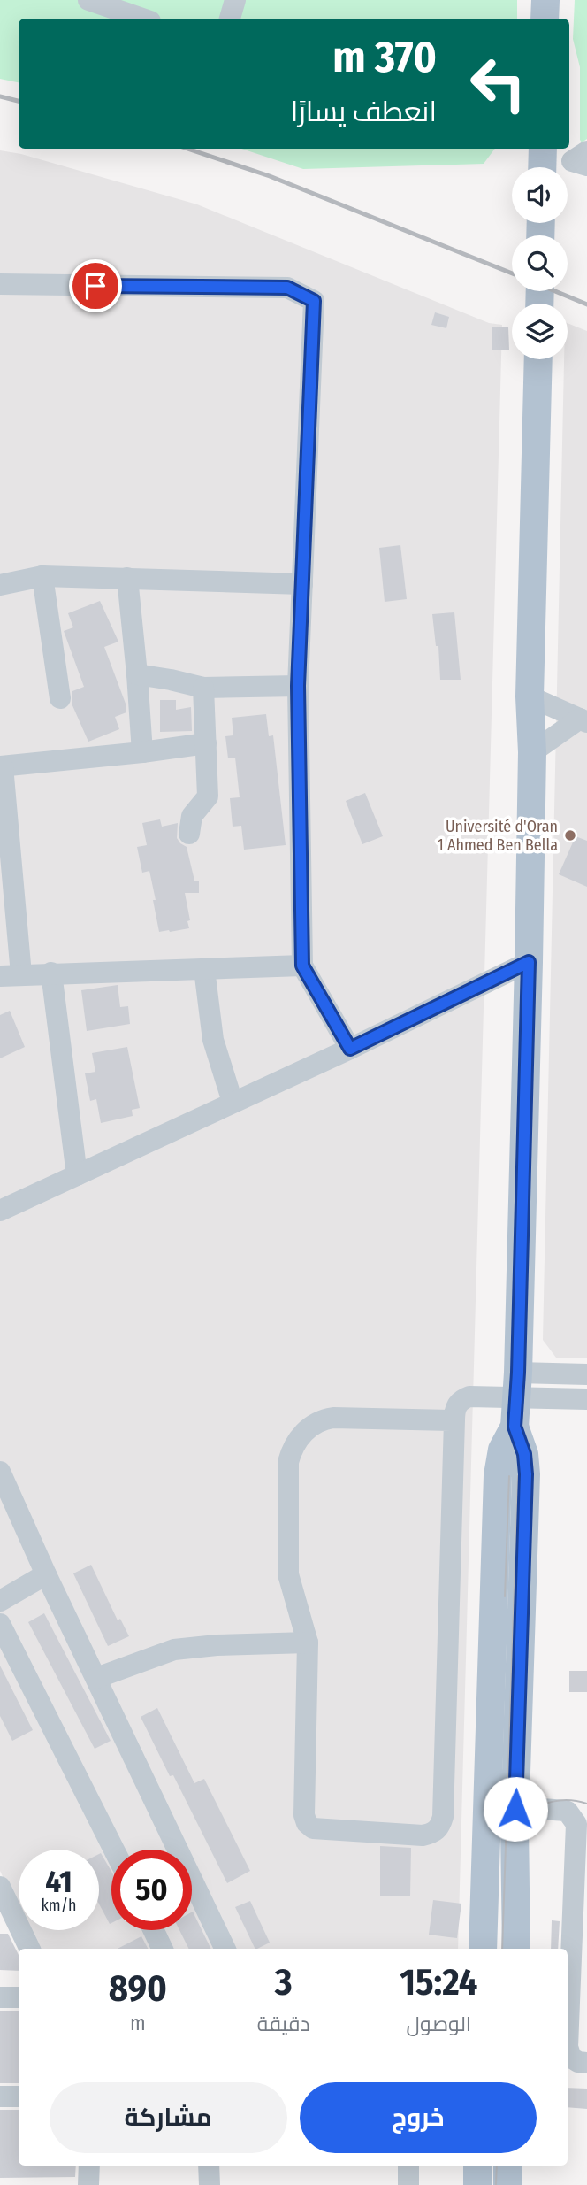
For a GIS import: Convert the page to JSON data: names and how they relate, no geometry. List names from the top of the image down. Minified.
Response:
{"places":["Université d'Oran 1 Ahmed Ben Bella"],"page":{"turn":["370 m","انعطف يسارًا"],"speed":"41 km/h","limit":"50","eta":["15:24","الوصول","3","دقيقة","890","m"],"buttons":["خروج","مشاركة"]}}
